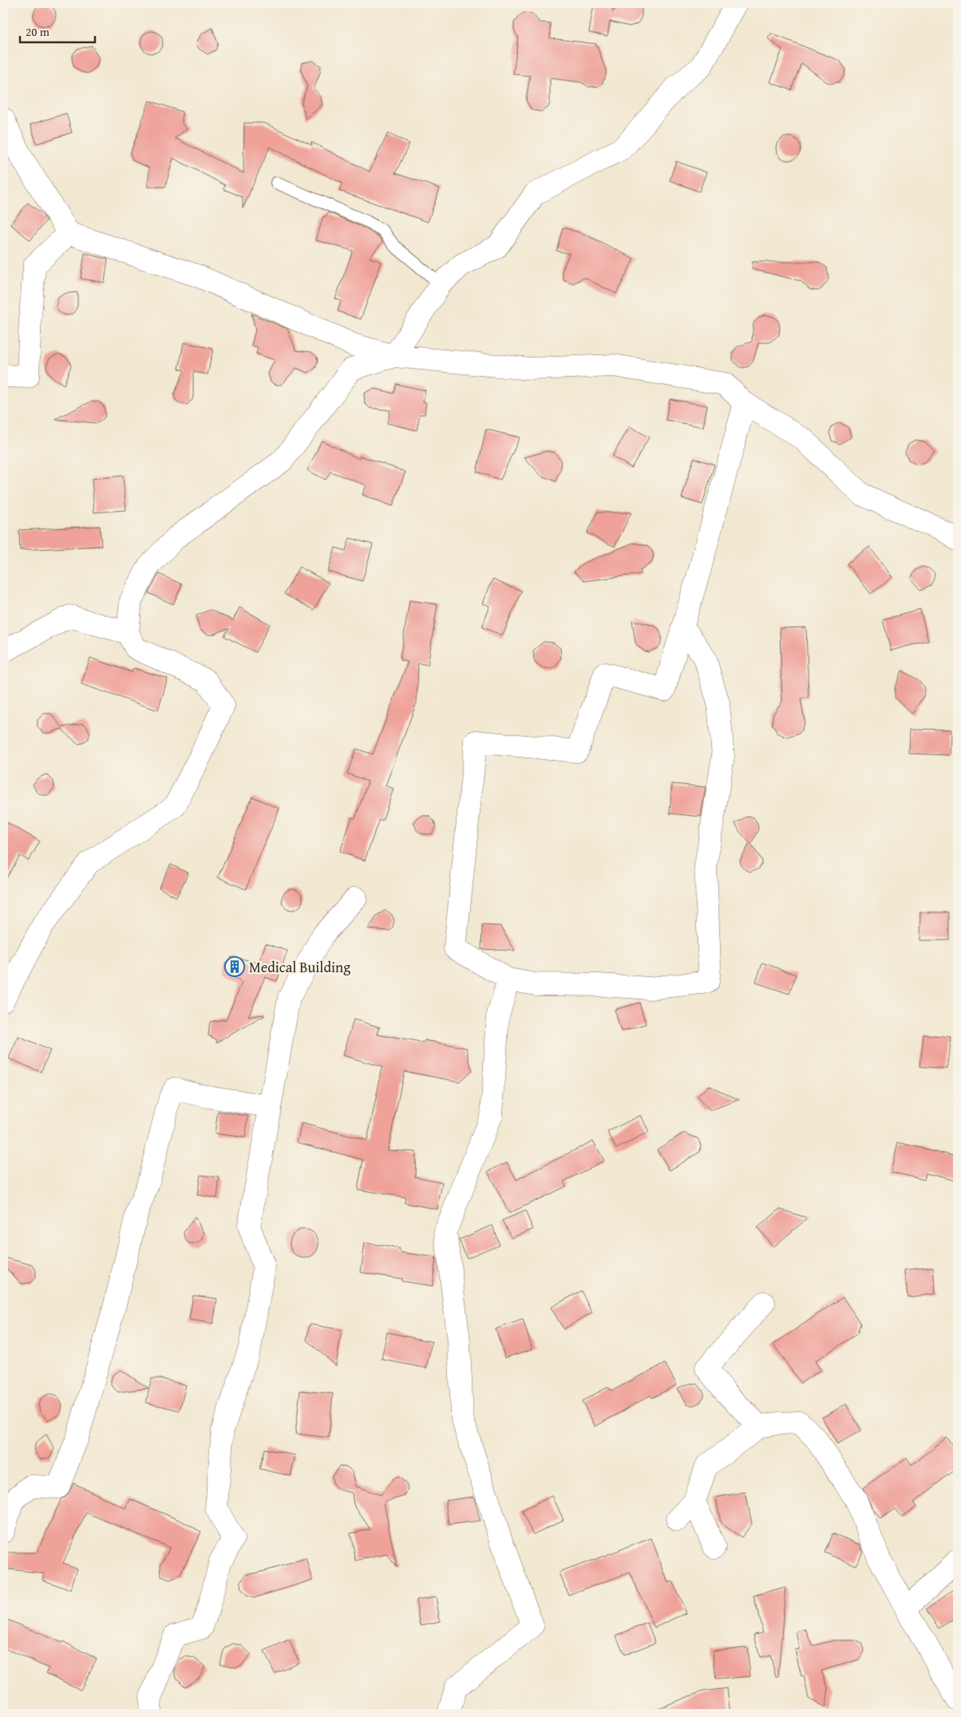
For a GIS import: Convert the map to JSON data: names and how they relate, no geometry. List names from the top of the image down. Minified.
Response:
{"places":{"building":["Medical Building"]},"scale_bar":"20 m"}
